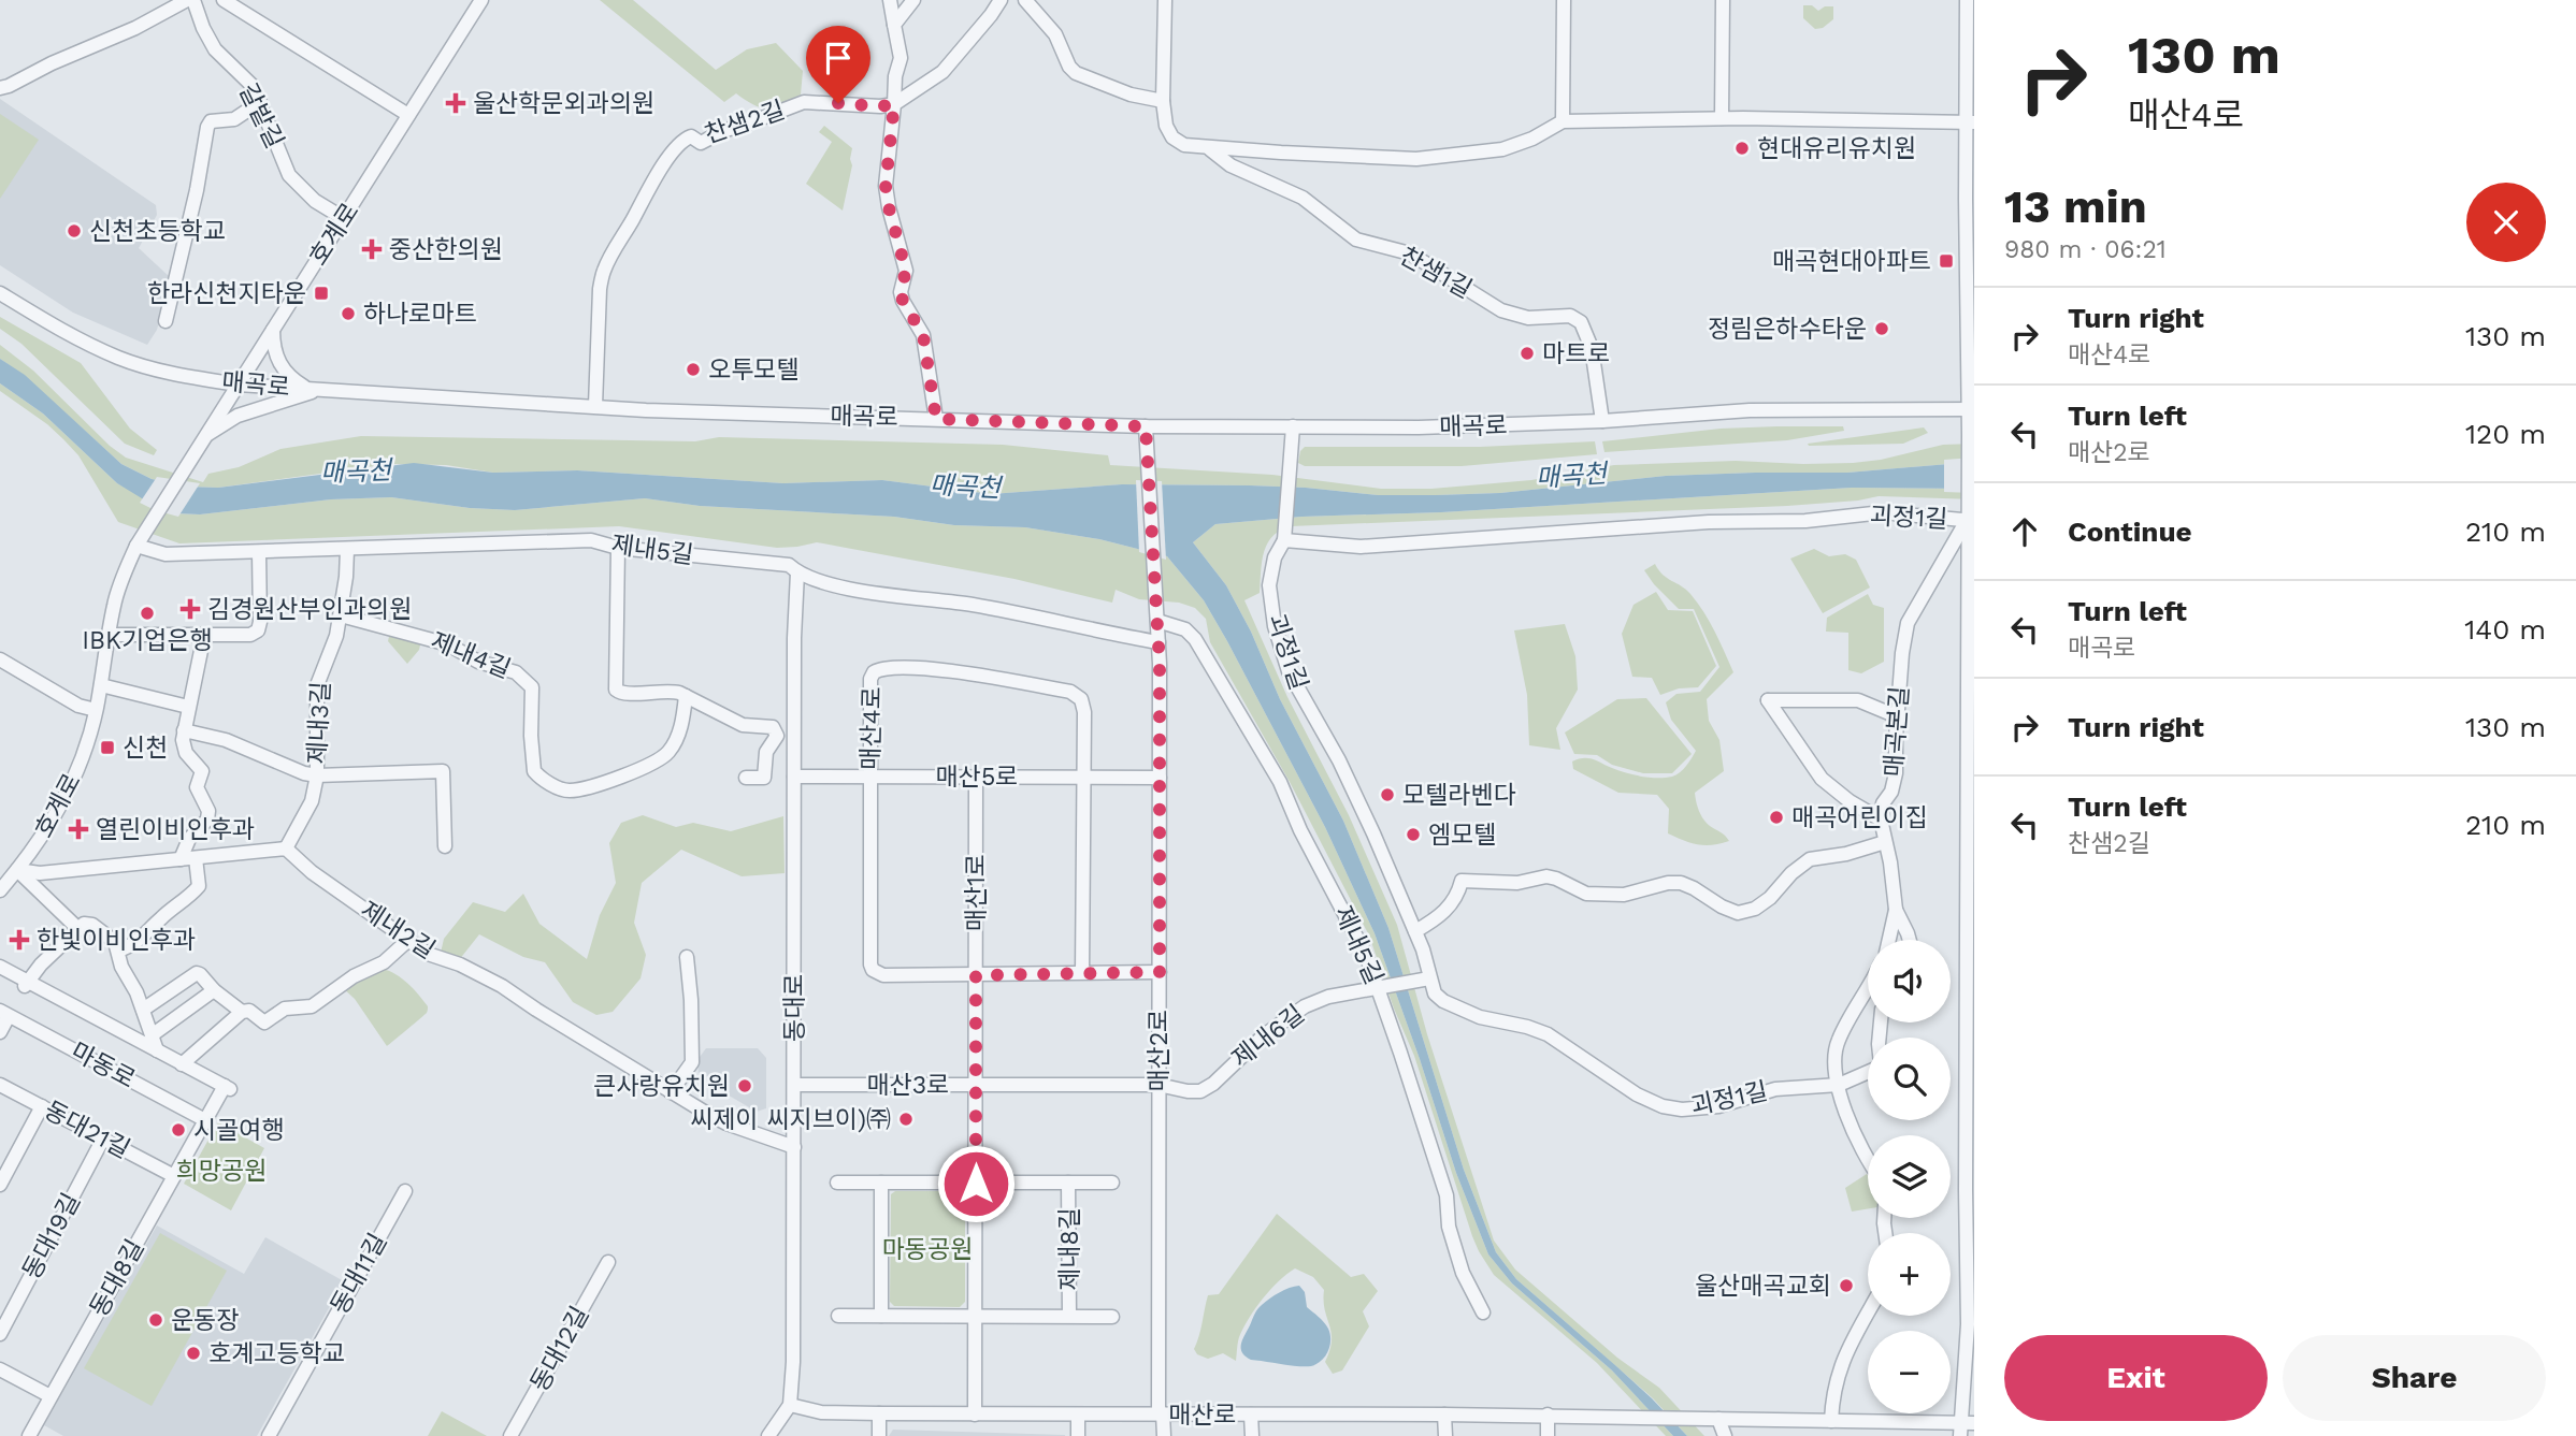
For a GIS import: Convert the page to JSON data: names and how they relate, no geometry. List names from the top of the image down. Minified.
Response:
{"streets":{"street":["갈밭길","찬샘2길","호계로","찬샘1길","매곡로","괴정1길","제내5길","제내4길","제내3길","매산4로","매곡본길","매산5로","매산1로","제내2길","동대로","제내6길","매산2로","마동로","매산3로","동대21길","동대19길","제내8길","동대11길","동대8길","동대12길","매산로"]},"crossings":[["갈밭길","호계로"],["찬샘2길","매곡로"],["호계로","매곡로"],["호계로","제내5길"],["찬샘1길","매곡로"],["매곡로","매산2로"],["괴정1길","매곡본길"],["괴정1길","제내6길"],["제내5길","제내3길"],["제내5길","동대로"],["제내5길","제내6길"],["제내5길","매산2로"],["제내4길","제내3길"],["제내3길","제내2길"],["매산4로","매산5로"],["매산4로","매산1로"],["매산4로","매산2로"],["매산5로","매산1로"],["매산5로","동대로"],["매산5로","매산2로"],["매산1로","매산3로"],["매산1로","제내8길"],["매산1로","매산로"],["제내2길","동대로"],["동대로","매산3로"],["동대로","매산로"],["제내6길","매산2로"],["제내6길","매산3로"],["매산2로","매산3로"],["매산2로","매산로"],["마동로","동대8길"],["동대21길","동대19길"],["동대21길","동대8길"]],"water":["매곡천"],"parks":["희망공원","마동공원"],"places":{"health":["울산학문외과의원","중산한의원","김경원산부인과의원","열린이비인후과","한빛이비인후과"],"other":["현대유리유치원","신천초등학교","하나로마트","정림은하수타운","마트로","오투모텔","IBK기업은행","모텔라벤다","매곡어린이집","엠모텔","큰사랑유치원","씨제이 씨지브이)㈜","시골여행","울산매곡교회","운동장","호계고등학교"],"transit":["매곡현대아파트","한라신천지타운","신천"]},"page":{"turn":["130 m","매산4로"],"heading":["13 min","980 m · 06:21"],"list":[{"name":"Turn right","note":"매산4로","value":"130 m"},{"name":"Turn left","note":"매산2로","value":"120 m"},{"name":"Continue","value":"210 m"},{"name":"Turn left","note":"매곡로","value":"140 m"},{"name":"Turn right","value":"130 m"},{"name":"Turn left","note":"찬샘2길","value":"210 m"}],"map_buttons":["+","−"],"buttons":["Exit","Share"]}}
